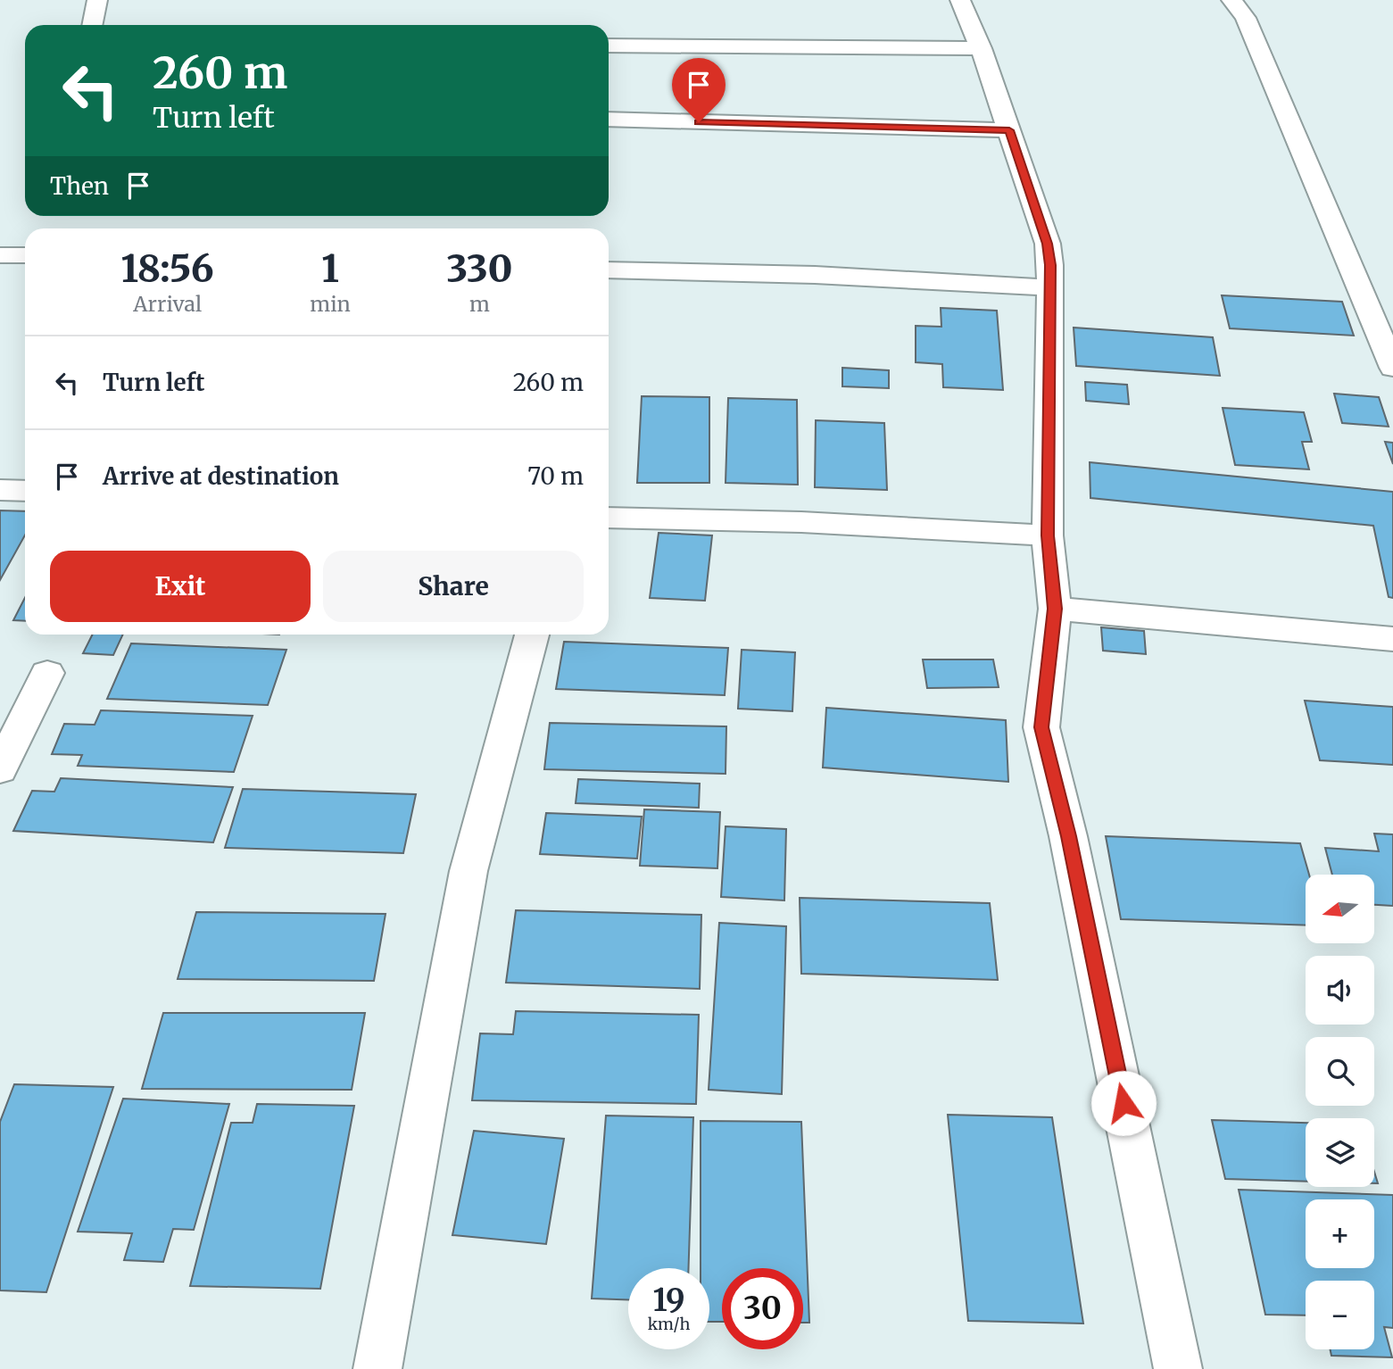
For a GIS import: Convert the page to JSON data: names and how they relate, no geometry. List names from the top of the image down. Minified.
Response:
{"north":"left","page":{"turn":["260 m","Turn left"],"then":"Then","eta":["18:56","Arrival","1","min","330","m"],"list":[{"name":"Turn left","value":"260 m"},{"name":"Arrive at destination","value":"70 m"}],"buttons":["Exit","Share"],"map_buttons":["+","−"],"speed":"19 km/h","limit":"30"}}
